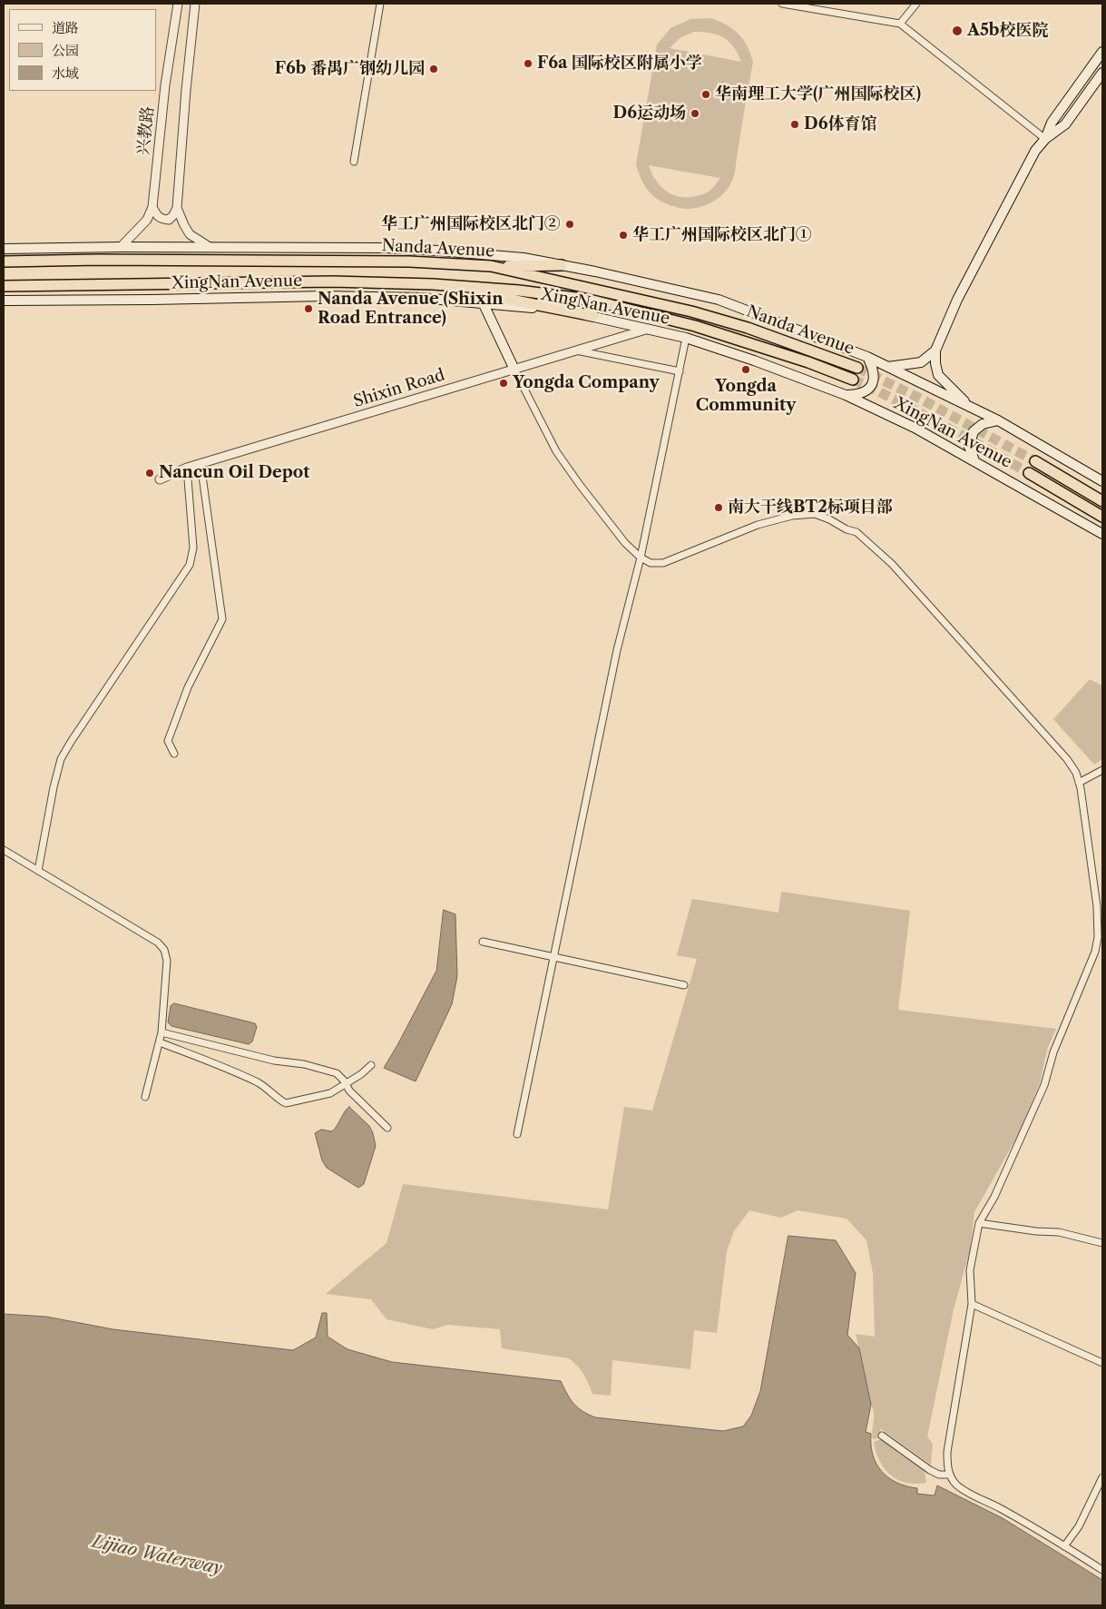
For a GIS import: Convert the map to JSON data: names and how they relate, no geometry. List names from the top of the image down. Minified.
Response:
{"streets":{"highway":["Nanda Avenue"],"main road":["XingNan Avenue"],"street":["兴教路","Shixin Road"]},"crossings":[["XingNan Avenue","Shixin Road"]],"water":["Lijiao Waterway"],"places":["A5b校医院","F6a 国际校区附属小学","F6b 番禺广钢幼儿园","华南理工大学(广州国际校区)","D6运动场","D6体育馆","华工广州国际校区北门②","华工广州国际校区北门①","Nanda Avenue (Shixin Road Entrance)","Yongda Community","Yongda Company","Nancun Oil Depot","南大干线BT2标项目部"],"legend":["道路","公园","水域"]}
